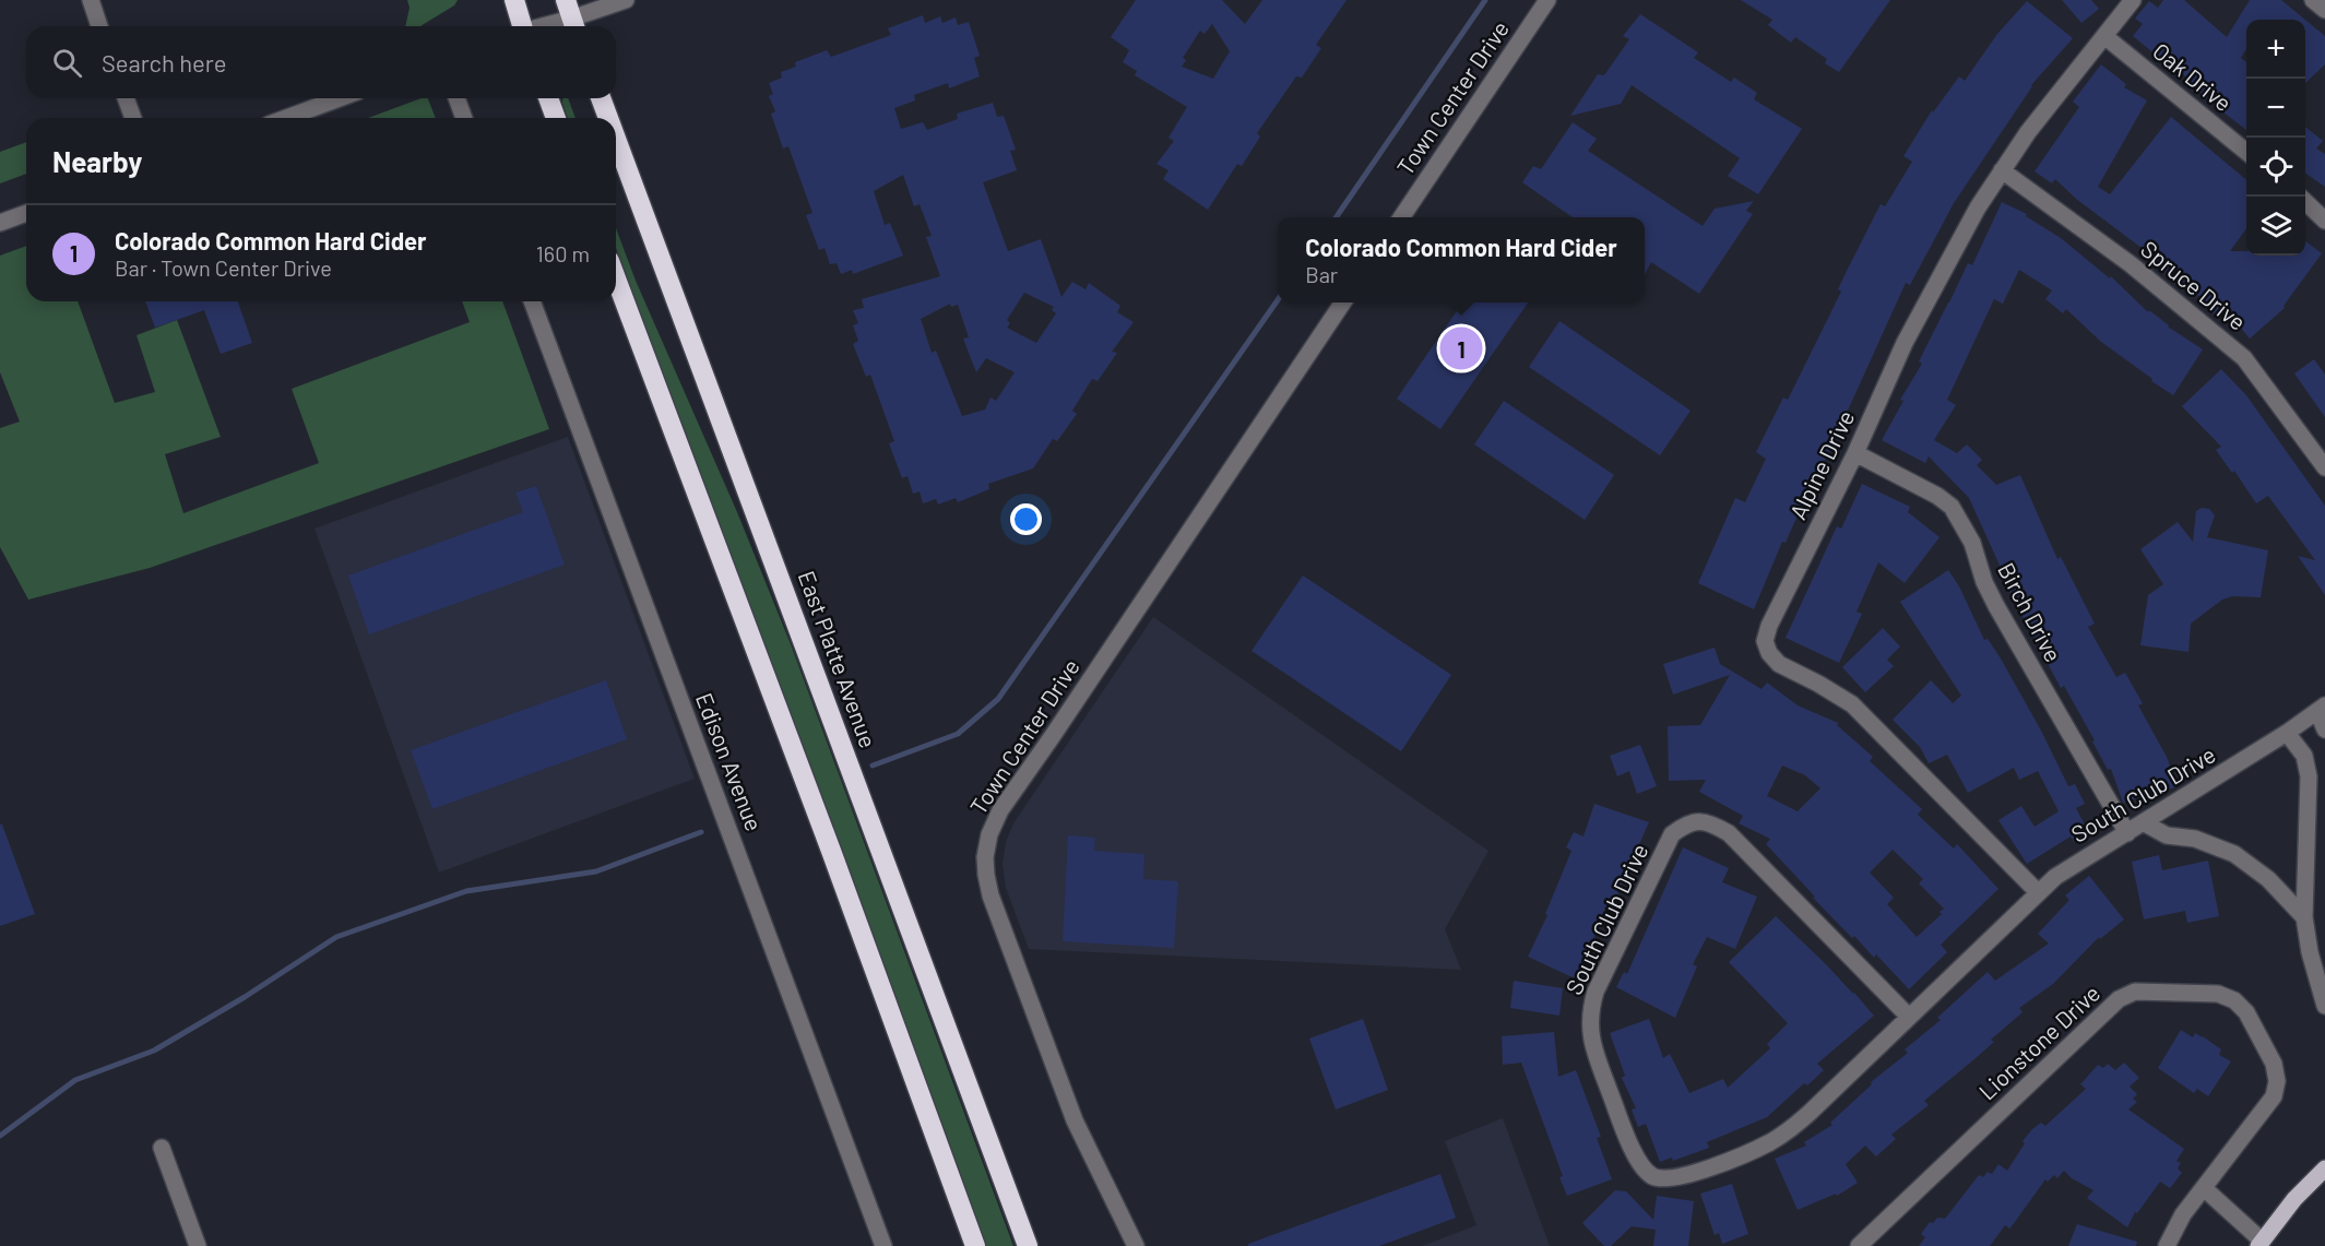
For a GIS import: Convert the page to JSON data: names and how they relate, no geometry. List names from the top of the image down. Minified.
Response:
{"streets":{"highway":["East Platte Avenue"],"street":["Oak Drive","Town Center Drive","Spruce Drive","Alpine Drive","Birch Drive","Edison Avenue","South Club Drive","Lionstone Drive"]},"crossings":[["Oak Drive","Alpine Drive"],["Spruce Drive","Alpine Drive"],["Alpine Drive","Birch Drive"],["Alpine Drive","South Club Drive"],["Birch Drive","South Club Drive"]],"page":{"map_buttons":["+","−"],"search":"Search here","heading":"Nearby","list":[{"mark":"1","name":"Colorado Common Hard Cider","note":"Bar · Town Center Drive","value":"160 m"}],"popup":["Colorado Common Hard Cider","Bar"],"pins":"1"}}
